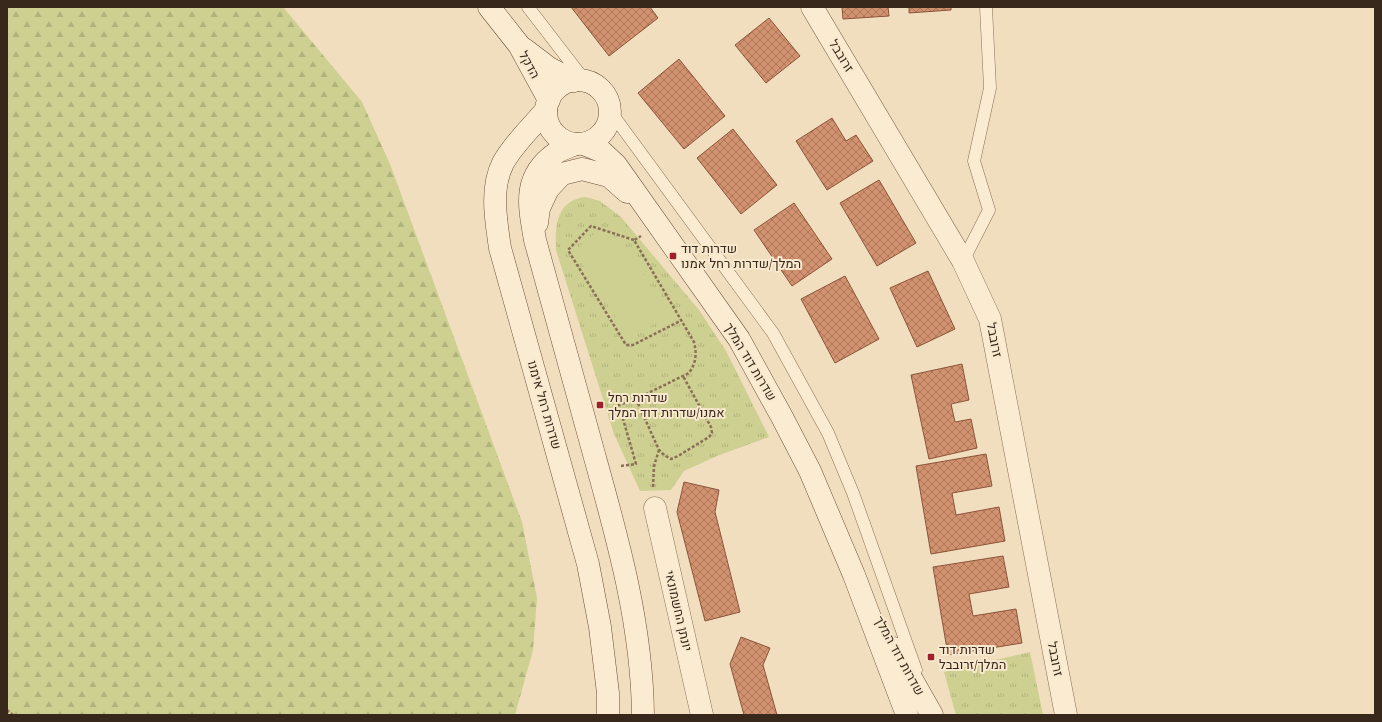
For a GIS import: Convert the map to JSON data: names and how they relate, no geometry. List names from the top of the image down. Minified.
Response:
{"streets":{"street":["זרובבל","הדקל","שדרות דוד המלך","שדרות רחל אימנו","יונתן החשמונאי"]},"crossings":[["הדקל","שדרות דוד המלך"],["הדקל","שדרות רחל אימנו"],["שדרות דוד המלך","שדרות רחל אימנו"]],"places":{"transit":["שדרות דוד המלך/שדרות רחל אמנו","שדרות רחל אמנו/שדרות דוד המלך","שדרות דוד המלך/זרובבל"]}}
